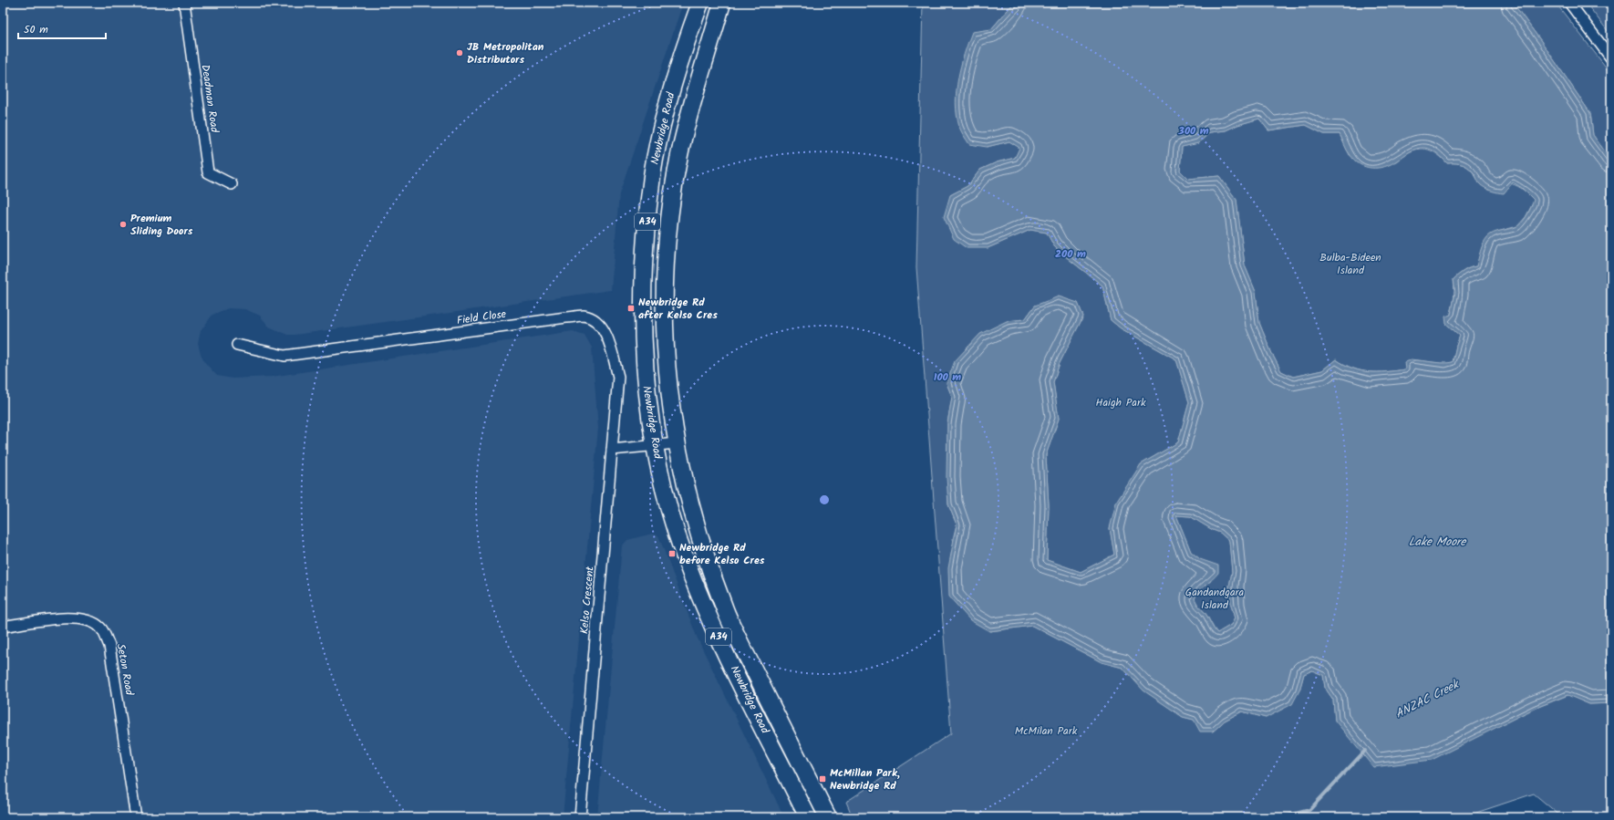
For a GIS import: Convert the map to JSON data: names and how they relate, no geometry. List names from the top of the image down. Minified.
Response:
{"streets":{"highway":["Newbridge Road","A34"],"street":["Deadman Road","Field Close","Kelso Crescent","Seton Road"]},"crossings":[["Field Close","Kelso Crescent"]],"water":["Lake Moore","ANZAC Creek"],"parks":["Bulba-Bideen Island","Haigh Park","Gandandgara Island","McMilan Park"],"places":{"other":["JB Metropolitan Distributors","Premium Sliding Doors"],"transit":["Newbridge Rd after Kelso Cres","Newbridge Rd before Kelso Cres","McMillan Park, Newbridge Rd"]},"scale_bar":"50 m","rings":["300 m","200 m","100 m"]}
